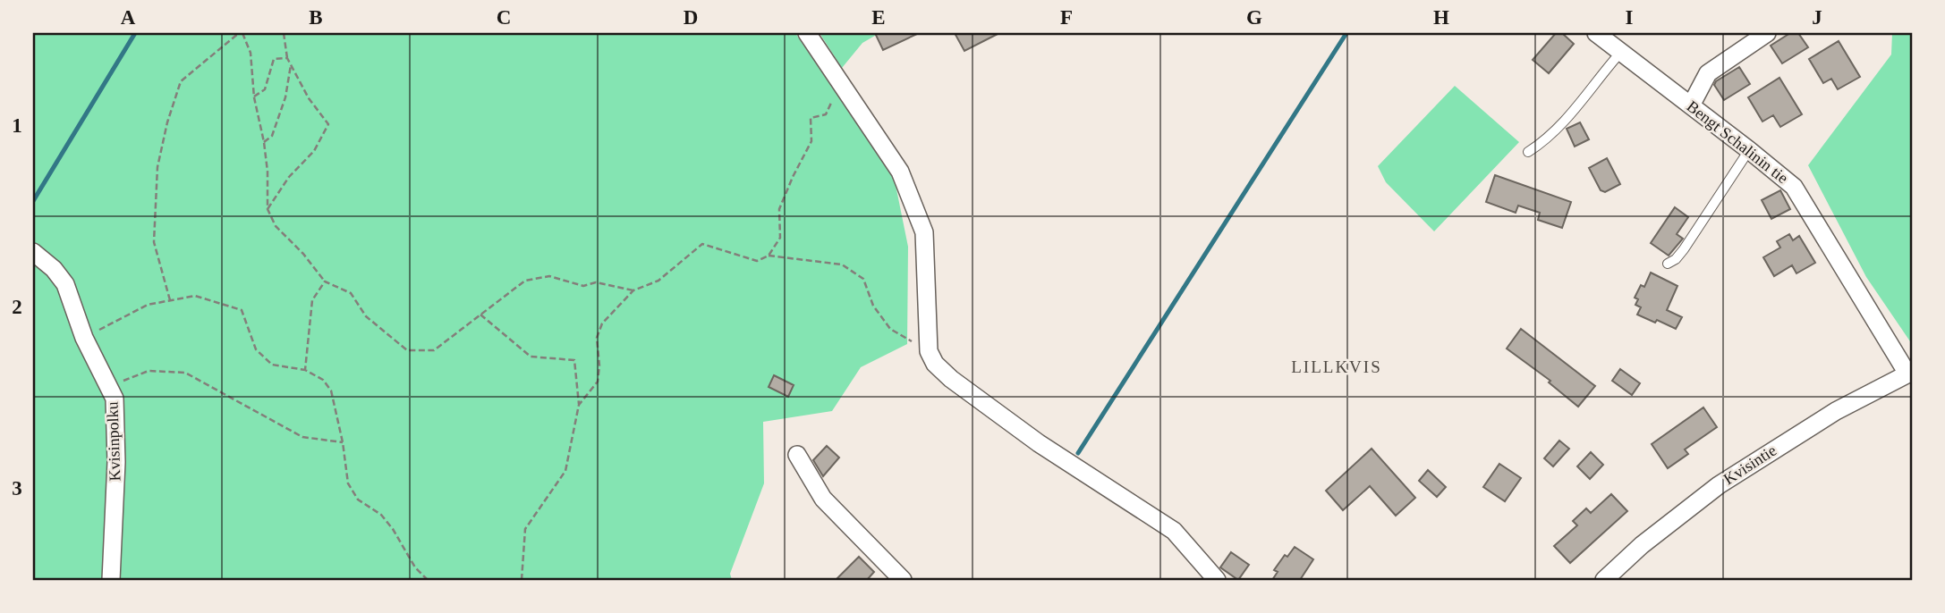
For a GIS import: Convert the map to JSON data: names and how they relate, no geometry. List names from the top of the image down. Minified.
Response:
{"streets":{"street":["Bengt Schalinin tie","Kvisinpolku","Kvisintie"]},"crossings":[["Bengt Schalinin tie","Kvisintie"]],"districts":["LILLKVIS"],"grid":{"columns":["A","B","C","D","E","F","G","H","I","J"],"rows":["1","2","3"]}}
